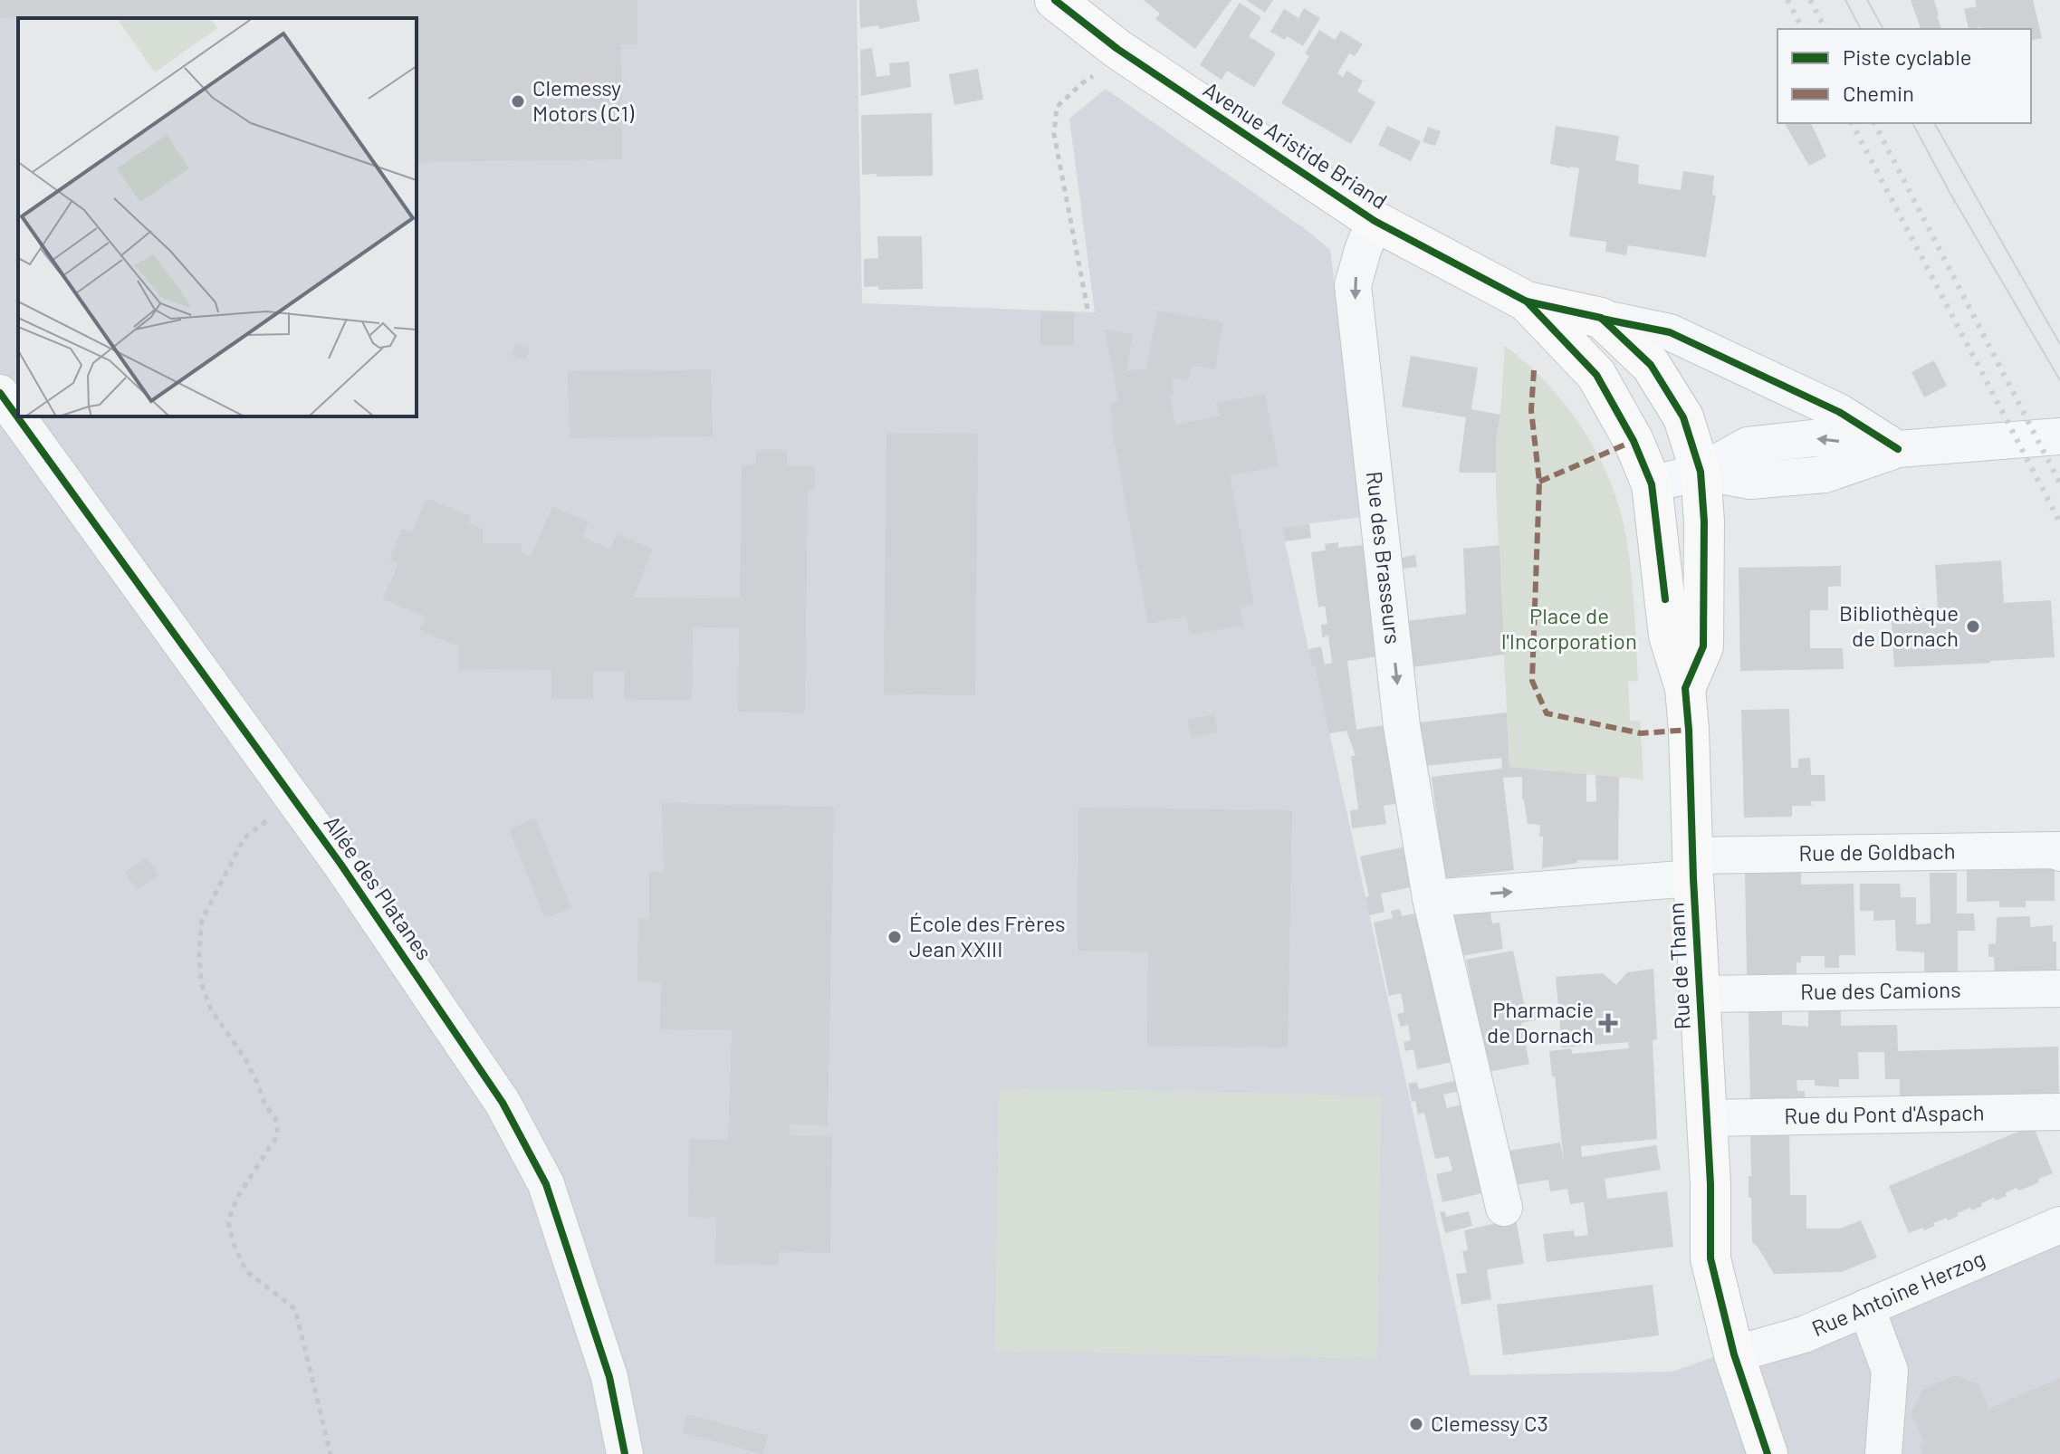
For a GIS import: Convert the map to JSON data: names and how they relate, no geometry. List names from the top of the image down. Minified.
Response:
{"streets":{"main road":["Avenue Aristide Briand","Rue de Thann"],"street":["Rue des Brasseurs","Rue de Goldbach","Allée des Platanes","Rue des Camions","Rue du Pont d'Aspach","Rue Antoine Herzog"]},"crossings":[["Avenue Aristide Briand","Rue des Brasseurs"],["Avenue Aristide Briand","Rue de Thann"],["Rue de Goldbach","Rue de Thann"],["Rue de Thann","Rue des Camions"],["Rue de Thann","Rue du Pont d'Aspach"],["Rue de Thann","Rue Antoine Herzog"]],"one_way":["Rue des Brasseurs"],"parks":["Place de l'Incorporation"],"places":{"other":["Clemessy Motors (C1)","Bibliothèque de Dornach","École des Frères Jean XXIII","Clemessy C3"],"health":["Pharmacie de Dornach"]},"legend":["Piste cyclable","Chemin"]}
